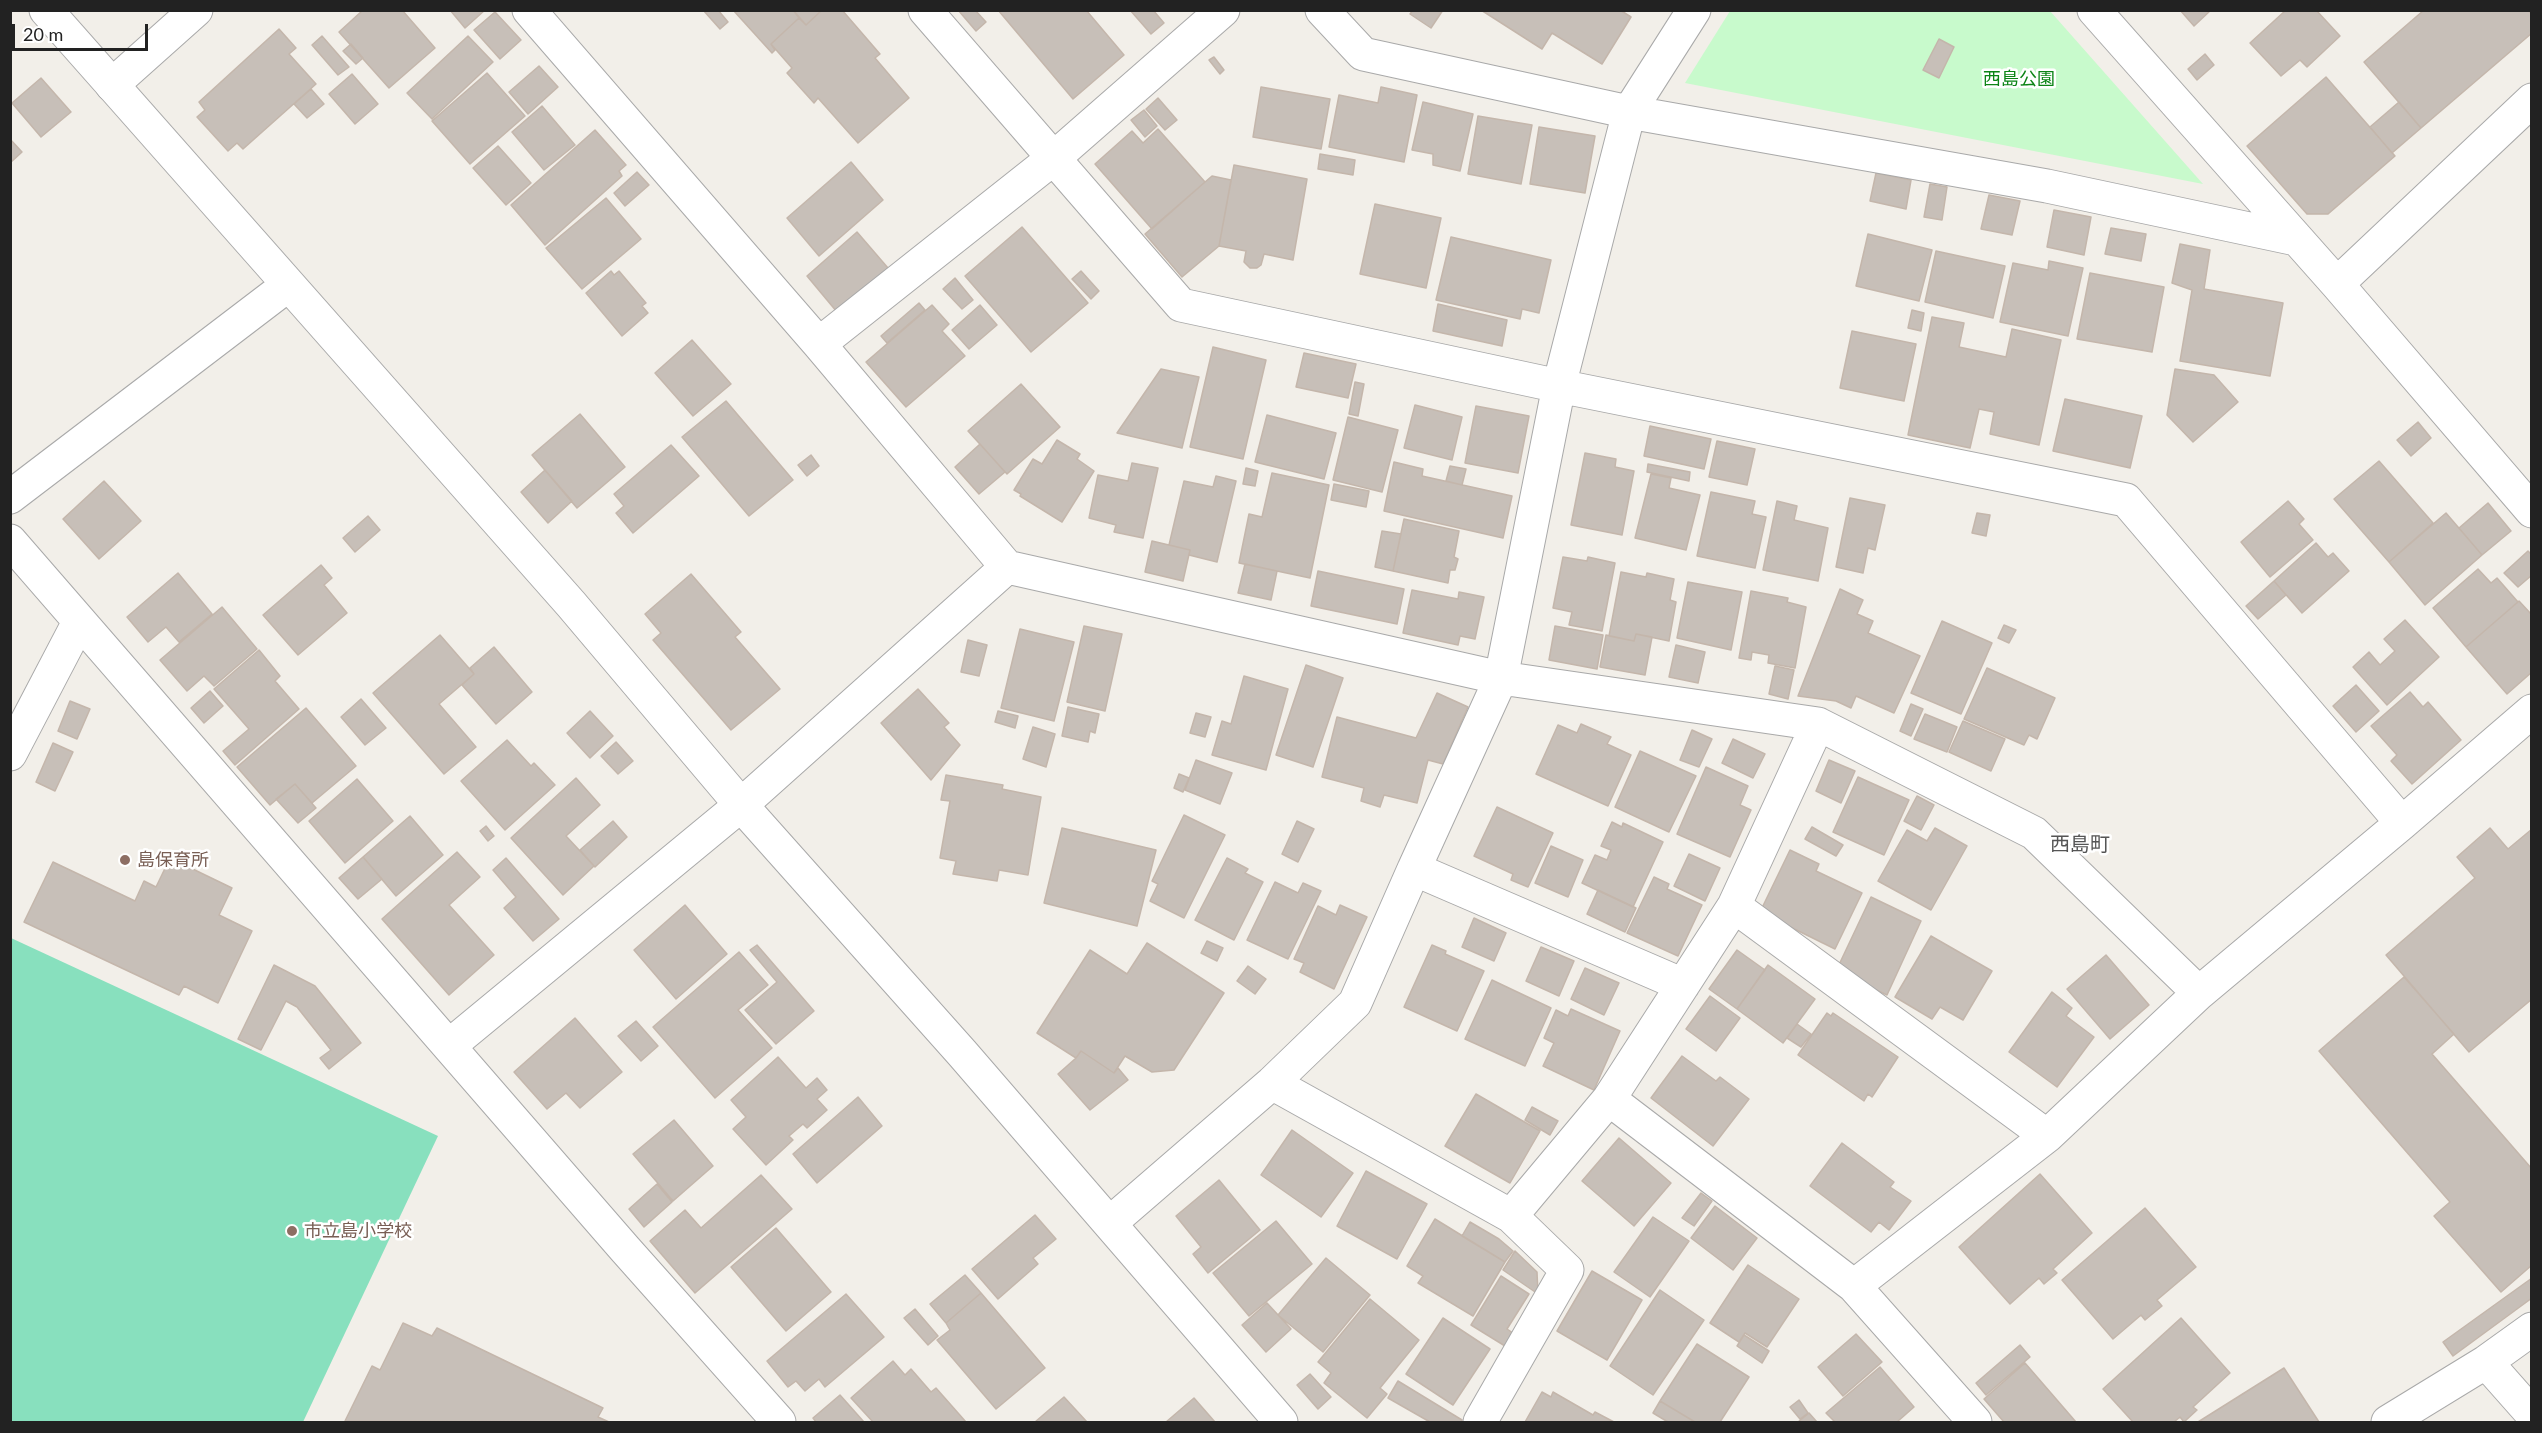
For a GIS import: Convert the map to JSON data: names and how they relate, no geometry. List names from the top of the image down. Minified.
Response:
{"districts":["西島町"],"parks":["西島公園"],"places":["島保育所","市立島小学校"],"scale_bar":"20 m"}
